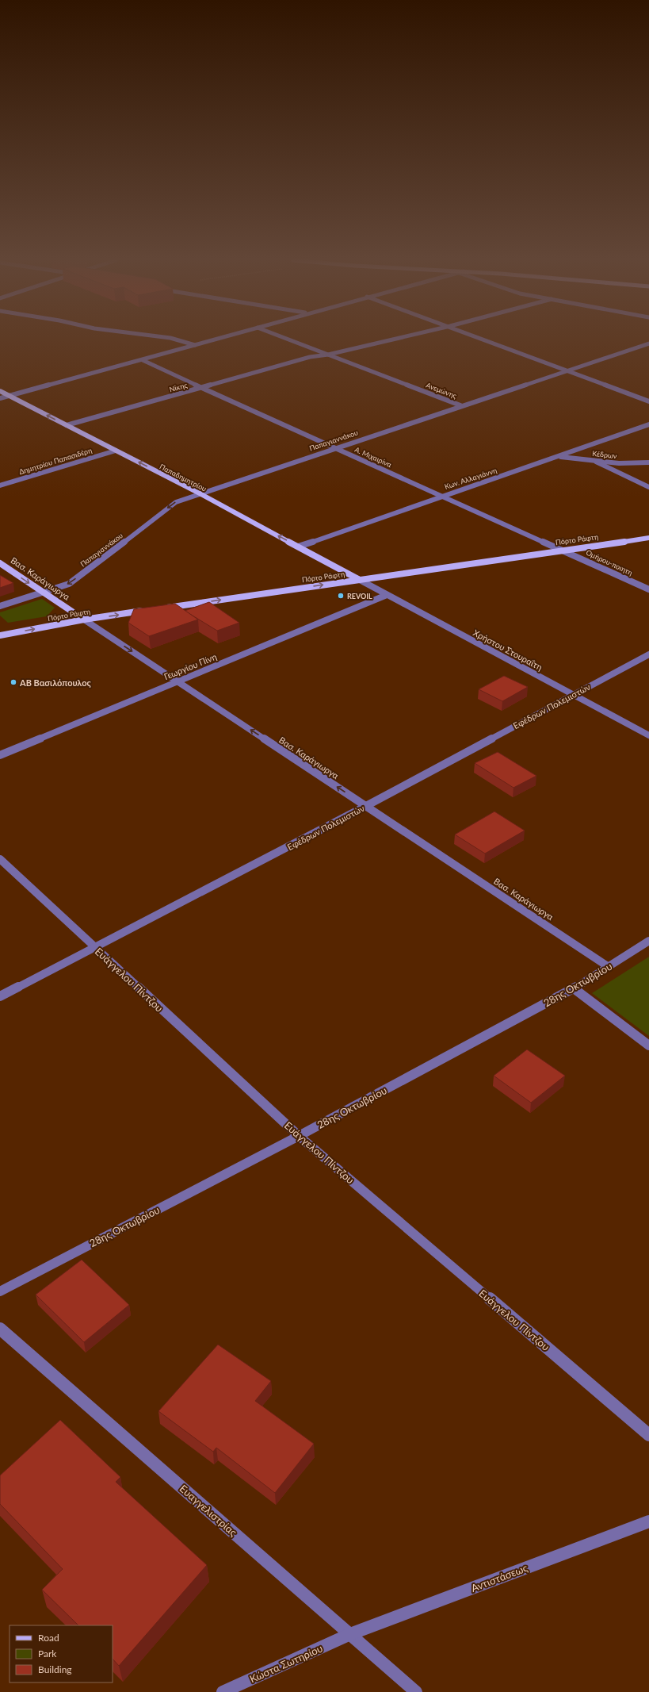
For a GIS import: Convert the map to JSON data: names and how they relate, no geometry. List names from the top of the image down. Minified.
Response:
{"streets":{"main road":["Παπαδημητρίου","Πόρτο Ράφτη","Βασ. Καράγιωργα"],"street":["Νίκης","Ανεμώνης","Παπαγιαννάκου","Κέδρων","Α. Μιχαιρίνα","Δημητρίου Παπασιδέρη","Κων. Αλλαγιάννη","Ομήρου-ποιητη","Χρήστου Στουραΐτη","Γεωργίου Πίνη","Εφέδρων Πολεμιστών","Ευάγγελου Πίντζου","28ης Οκτωβρίου","Ευαγγελιστρίας","Αντιστάσεως","Κώστα Σωτηρίου"]},"crossings":[["Νίκης","Ανεμώνης"],["Νίκης","Α. Μιχαιρίνα"],["Νίκης","Παπαδημητρίου"],["Ανεμώνης","Παπαγιαννάκου"],["Παπαγιαννάκου","Α. Μιχαιρίνα"],["Παπαγιαννάκου","Παπαδημητρίου"],["Παπαγιαννάκου","Βασ. Καράγιωργα"],["Κέδρων","Κων. Αλλαγιάννη"],["Α. Μιχαιρίνα","Κων. Αλλαγιάννη"],["Α. Μιχαιρίνα","Πόρτο Ράφτη"],["Α. Μιχαιρίνα","Ομήρου-ποιητη"],["Δημητρίου Παπασιδέρη","Παπαδημητρίου"],["Παπαδημητρίου","Κων. Αλλαγιάννη"],["Παπαδημητρίου","Πόρτο Ράφτη"],["Παπαδημητρίου","Χρήστου Στουραΐτη"],["Πόρτο Ράφτη","Ομήρου-ποιητη"],["Πόρτο Ράφτη","Βασ. Καράγιωργα"],["Πόρτο Ράφτη","Χρήστου Στουραΐτη"],["Βασ. Καράγιωργα","Γεωργίου Πίνη"],["Βασ. Καράγιωργα","Εφέδρων Πολεμιστών"],["Βασ. Καράγιωργα","28ης Οκτωβρίου"],["Χρήστου Στουραΐτη","Γεωργίου Πίνη"],["Χρήστου Στουραΐτη","Εφέδρων Πολεμιστών"],["Εφέδρων Πολεμιστών","Ευάγγελου Πίντζου"],["Ευάγγελου Πίντζου","28ης Οκτωβρίου"],["Ευαγγελιστρίας","Αντιστάσεως"],["Ευαγγελιστρίας","Κώστα Σωτηρίου"],["Αντιστάσεως","Κώστα Σωτηρίου"]],"one_way":["Παπαδημητρίου","Πόρτο Ράφτη"],"places":["REVOIL","ΑΒ Βασιλόπουλος"],"legend":["Road","Park","Building"]}
